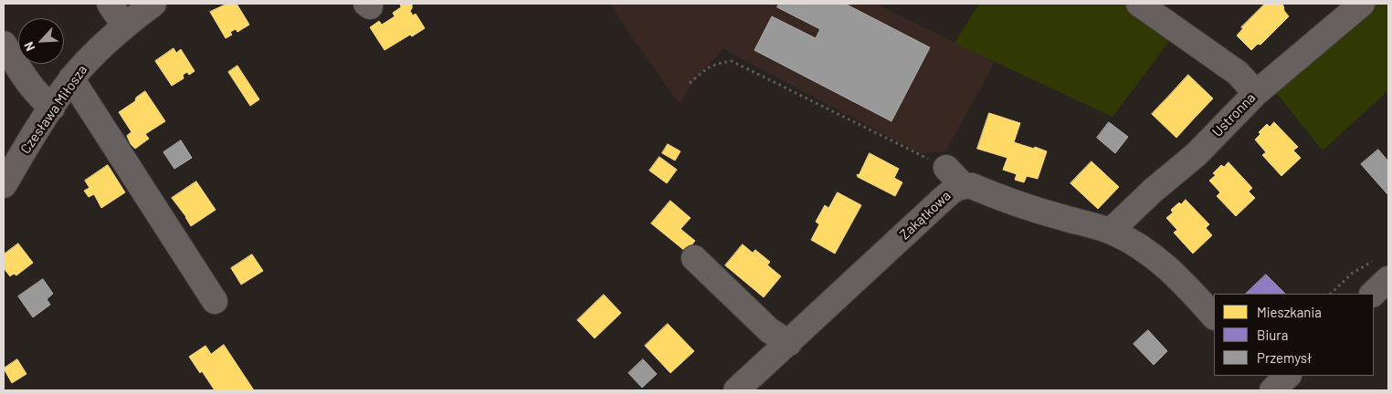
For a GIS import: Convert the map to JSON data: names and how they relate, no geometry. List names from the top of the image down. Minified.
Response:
{"streets":{"street":["Czesława Miłosza","Ustronna","Zakątkowa"]},"crossings":[["Ustronna","Zakątkowa"]],"legend":["Mieszkania","Biura","Przemysł"],"north":"bottom left"}
